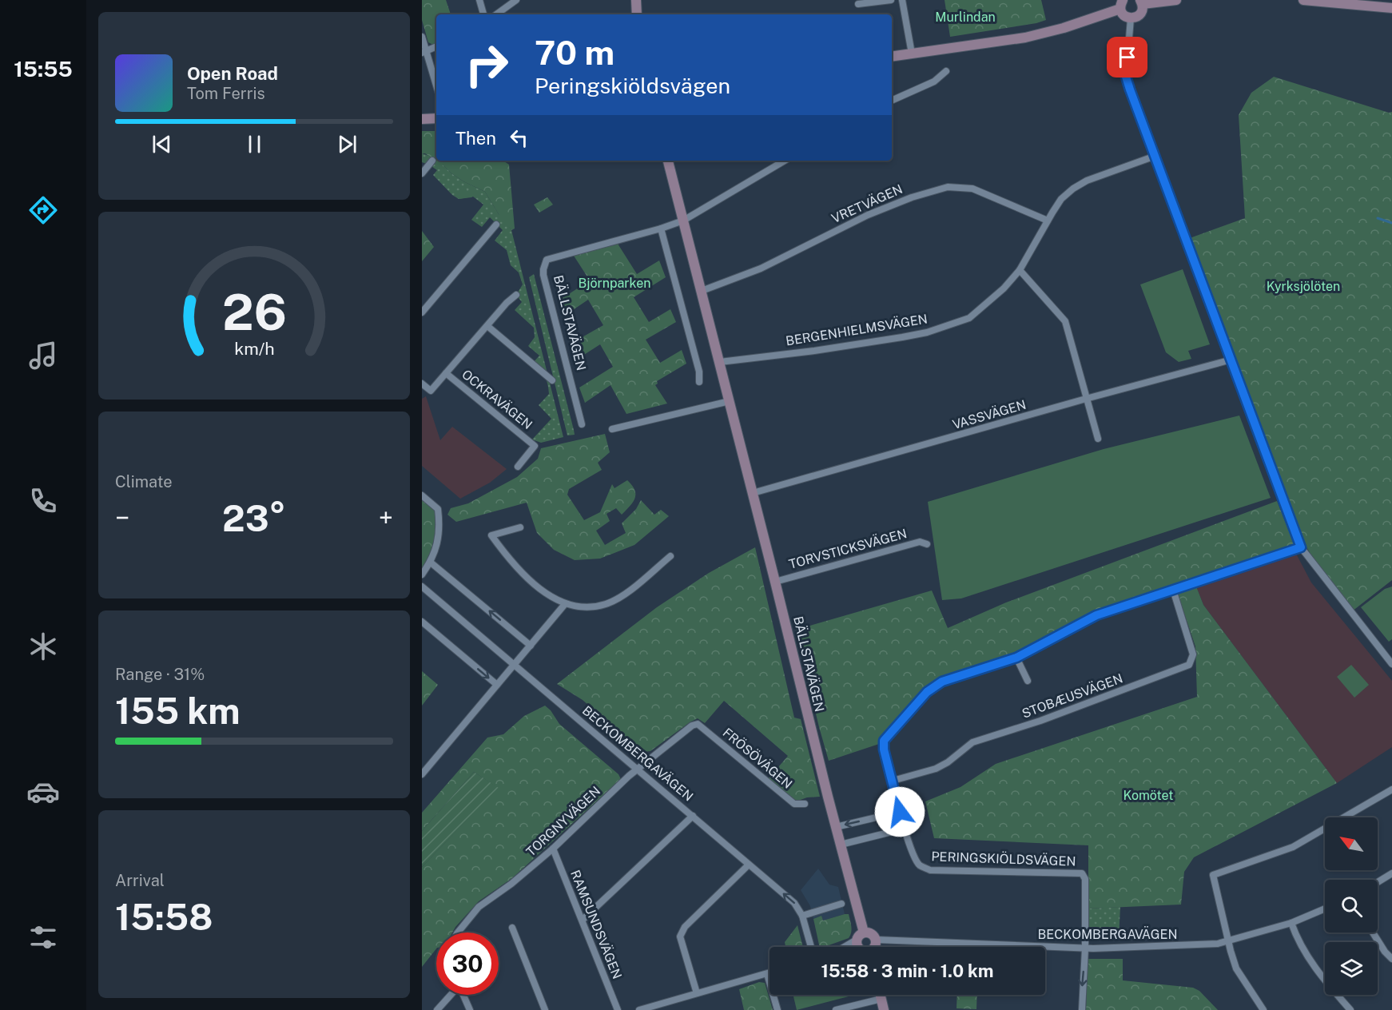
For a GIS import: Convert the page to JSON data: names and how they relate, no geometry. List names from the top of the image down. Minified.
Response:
{"streets":{"street":["VRETVÄGEN","BÄLLSTAVÄGEN","BERGENHIELMSVÄGEN","OCKRAVÄGEN","VASSVÄGEN","TORVSTICKSVÄGEN","STOBÆUSVÄGEN","BECKOMBERGAVÄGEN","FRÖSÖVÄGEN","TORGNYVÄGEN","PERINGSKIÖLDSVÄGEN","RAMSUNDSVÄGEN"]},"crossings":[["VRETVÄGEN","BÄLLSTAVÄGEN"],["VRETVÄGEN","BERGENHIELMSVÄGEN"],["BÄLLSTAVÄGEN","BERGENHIELMSVÄGEN"],["BÄLLSTAVÄGEN","VASSVÄGEN"],["BÄLLSTAVÄGEN","TORVSTICKSVÄGEN"],["STOBÆUSVÄGEN","PERINGSKIÖLDSVÄGEN"],["BECKOMBERGAVÄGEN","TORGNYVÄGEN"],["BECKOMBERGAVÄGEN","PERINGSKIÖLDSVÄGEN"],["FRÖSÖVÄGEN","TORGNYVÄGEN"],["TORGNYVÄGEN","RAMSUNDSVÄGEN"]],"parks":["Murlindan","Björnparken","Kyrksjölöten","Komötet"],"north":"top left","page":{"tabs":"15:55","turn":["70 m","Peringskiöldsvägen"],"song":["Open Road","Tom Ferris"],"then":"Then","tile":["Climate",["Range · 31%","155 km"],["Arrival","15:58"]],"heat":["−","23°","+"],"limit":"30","trip":"15:58 · 3 min · 1.0 km","gauge":["26","km/h"]}}
